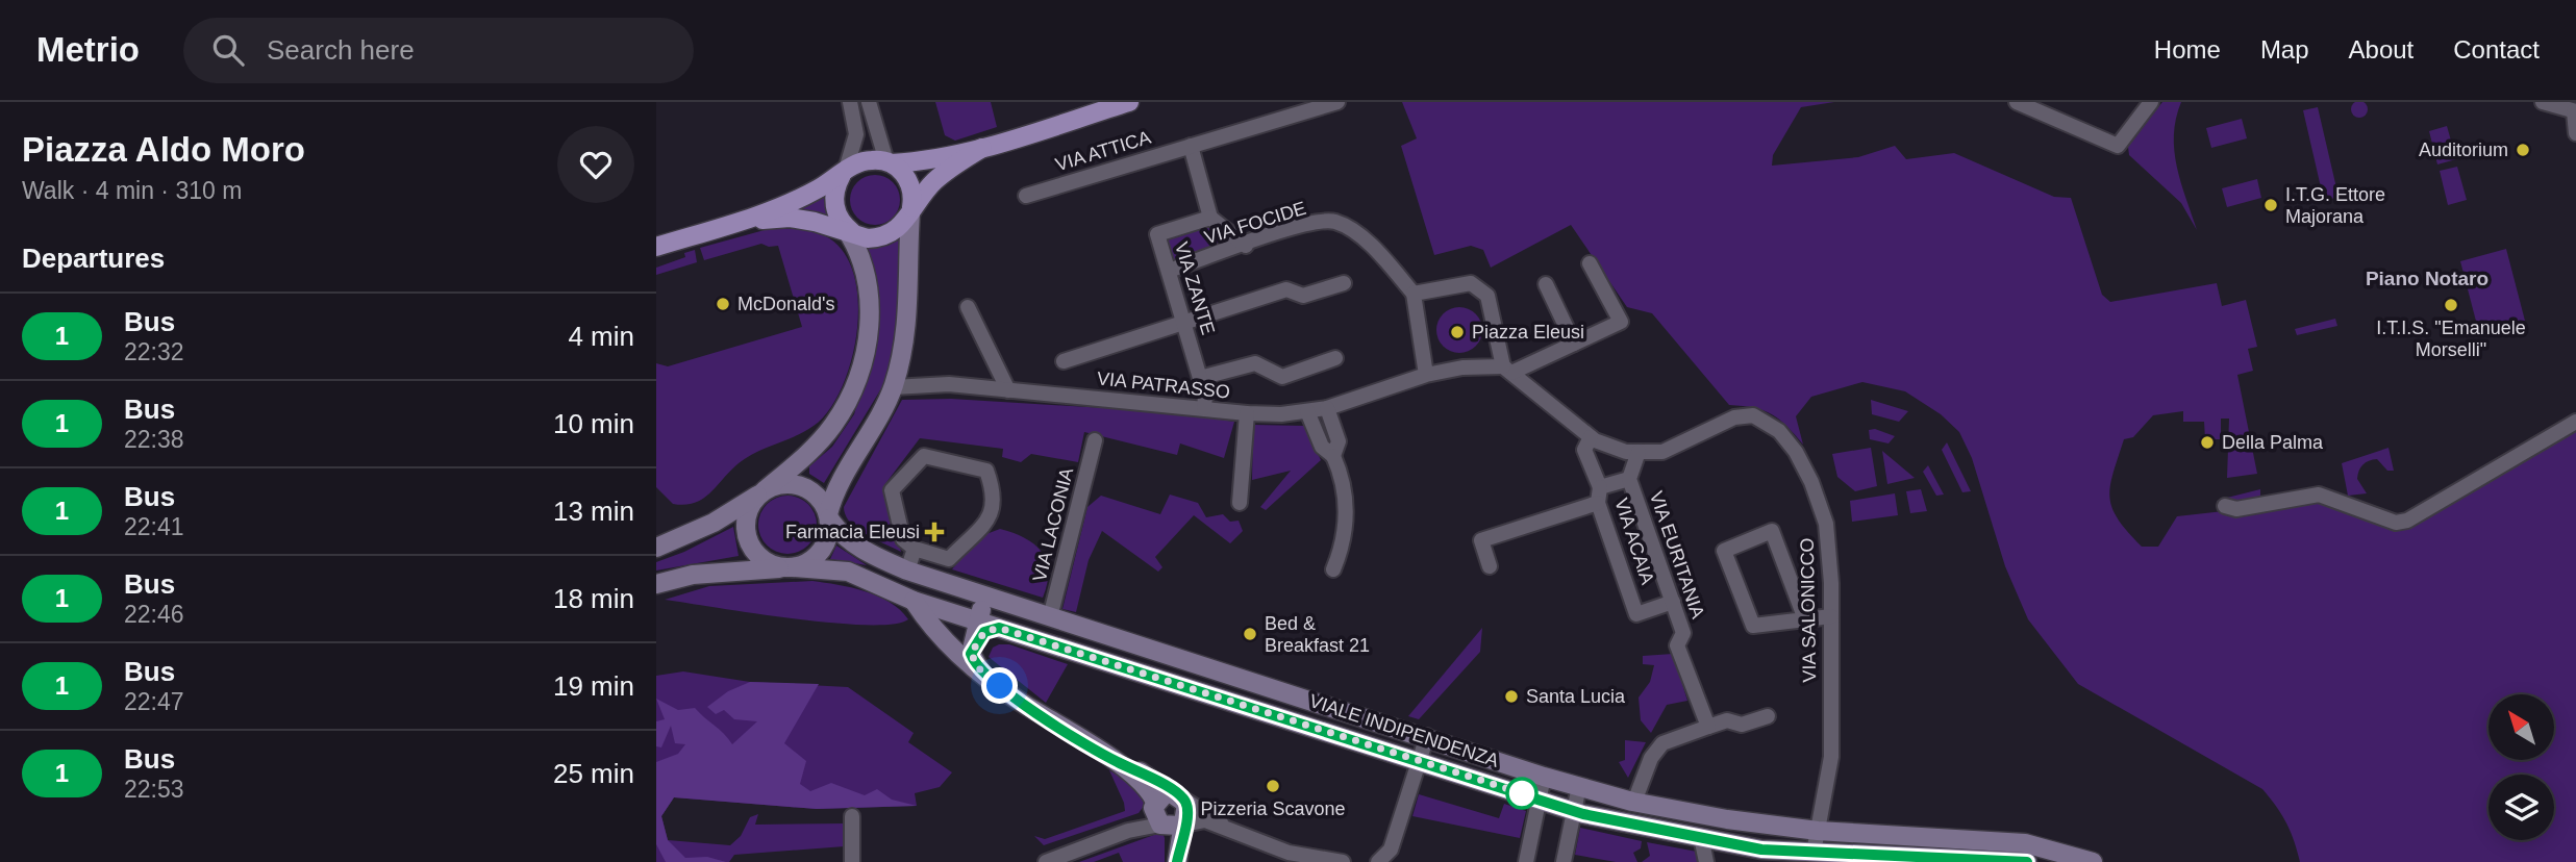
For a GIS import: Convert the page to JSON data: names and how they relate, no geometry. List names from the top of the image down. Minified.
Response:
{"streets":{"street":["VIA ATTICA","VIA FOCIDE","VIA ZANTE","VIA PATRASSO","VIA LACONIA","VIA ACAIA","VIA EURITANIA","VIA SALONICCO","VIALE INDIPENDENZA"]},"crossings":[["VIA FOCIDE","VIA ZANTE"],["VIA ZANTE","VIA PATRASSO"],["VIA LACONIA","VIALE INDIPENDENZA"],["VIA ACAIA","VIA EURITANIA"],["VIA ACAIA","VIA SALONICCO"],["VIA EURITANIA","VIA SALONICCO"],["VIA SALONICCO","VIALE INDIPENDENZA"]],"districts":["Piano Notaro"],"places":{"other":["Auditorium","I.T.G. Ettore Majorana","McDonald's","I.T.I.S. \"Emanuele Morselli\"","Piazza Eleusi","Della Palma","Bed & Breakfast 21","Santa Lucia","Pizzeria Scavone"],"health":["Farmacia Eleusi"]},"lines":["bus line 1"],"north":"top left","page":{"header":"Metrio","search":"Search here","nav":["Home","Map","About","Contact"],"heading":[["Piazza Aldo Moro","Walk · 4 min · 310 m"],"Departures"],"list":[{"mark":"1","name":"Bus","note":"22:32","value":"4 min"},{"mark":"1","name":"Bus","note":"22:38","value":"10 min"},{"mark":"1","name":"Bus","note":"22:41","value":"13 min"},{"mark":"1","name":"Bus","note":"22:46","value":"18 min"},{"mark":"1","name":"Bus","note":"22:47","value":"19 min"},{"mark":"1","name":"Bus","note":"22:53","value":"25 min"}]}}
